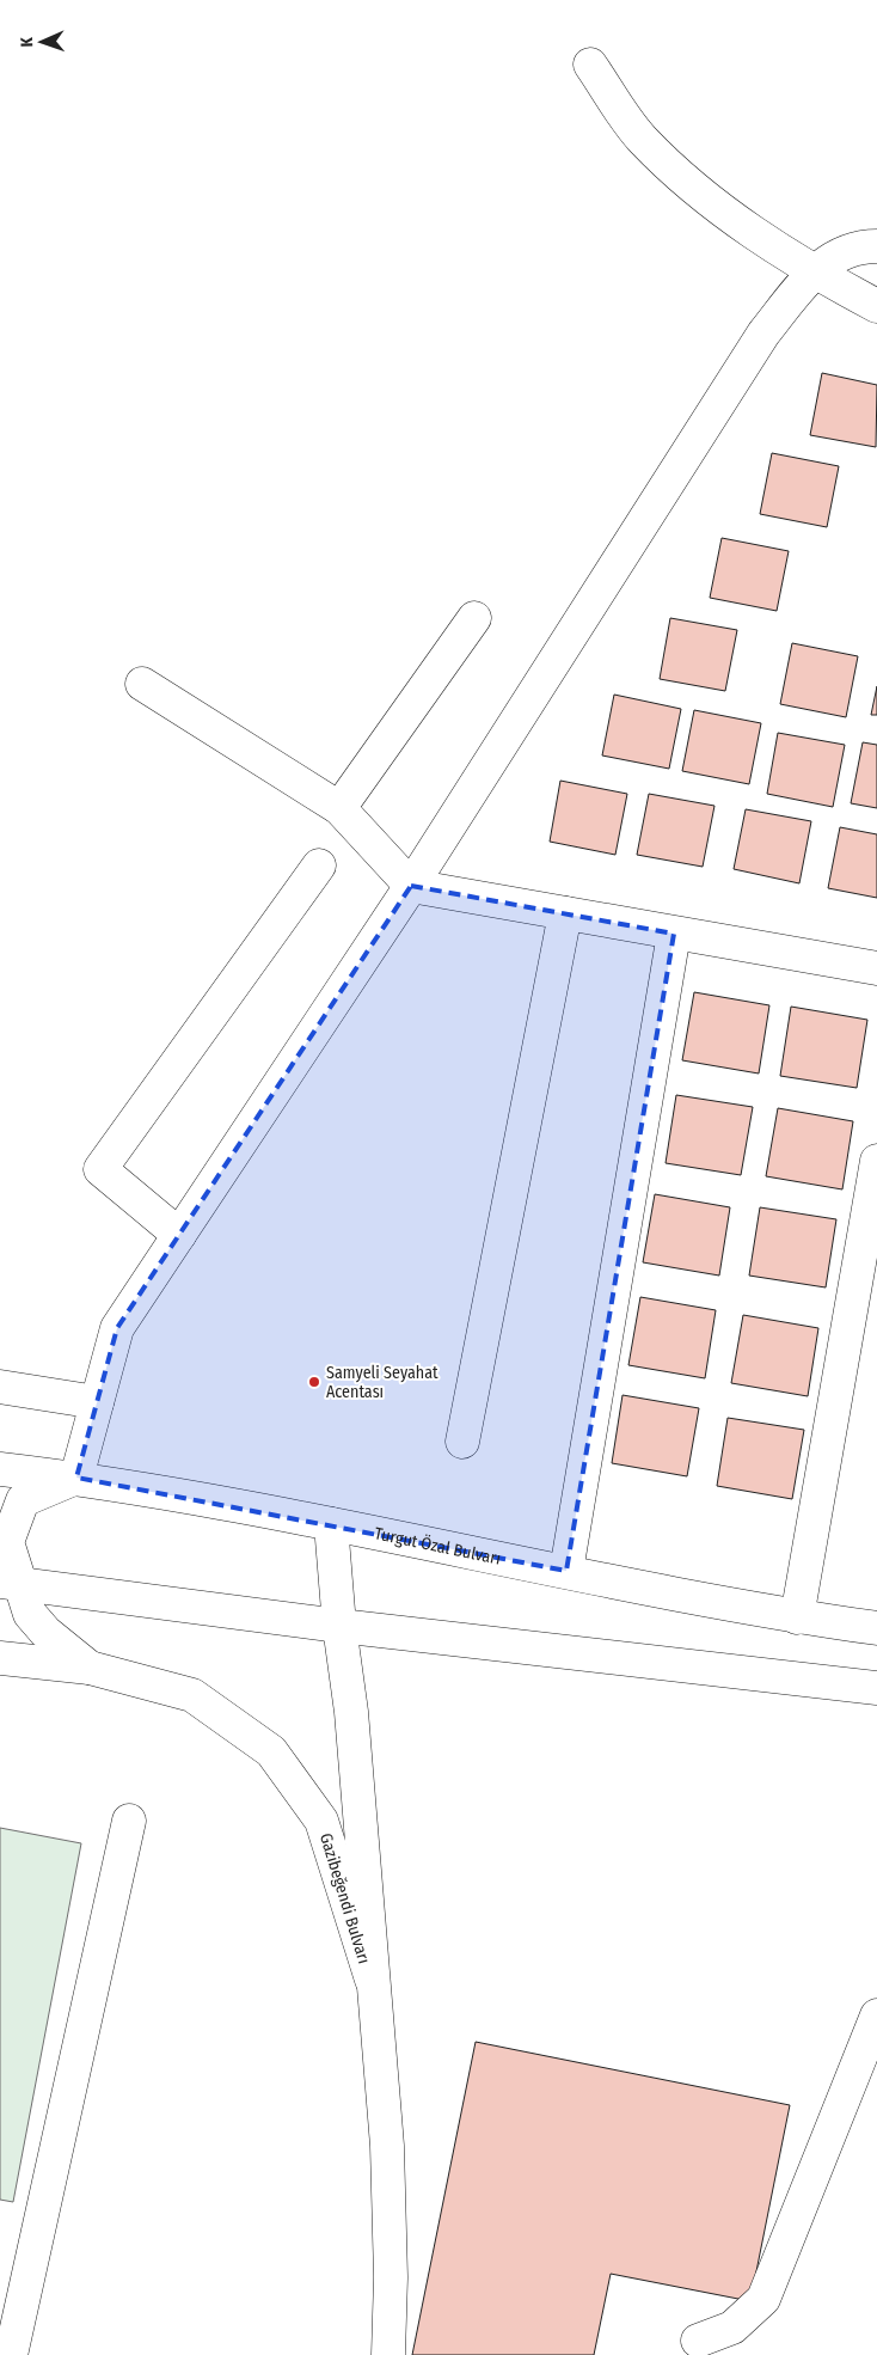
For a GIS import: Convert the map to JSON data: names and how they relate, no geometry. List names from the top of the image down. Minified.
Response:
{"streets":{"main road":["Turgut Özal Bulvarı","Gazibeğendi Bulvarı"]},"crossings":[["Turgut Özal Bulvarı","Gazibeğendi Bulvarı"]],"places":["Samyeli Seyahat Acentası"],"north":"left"}
